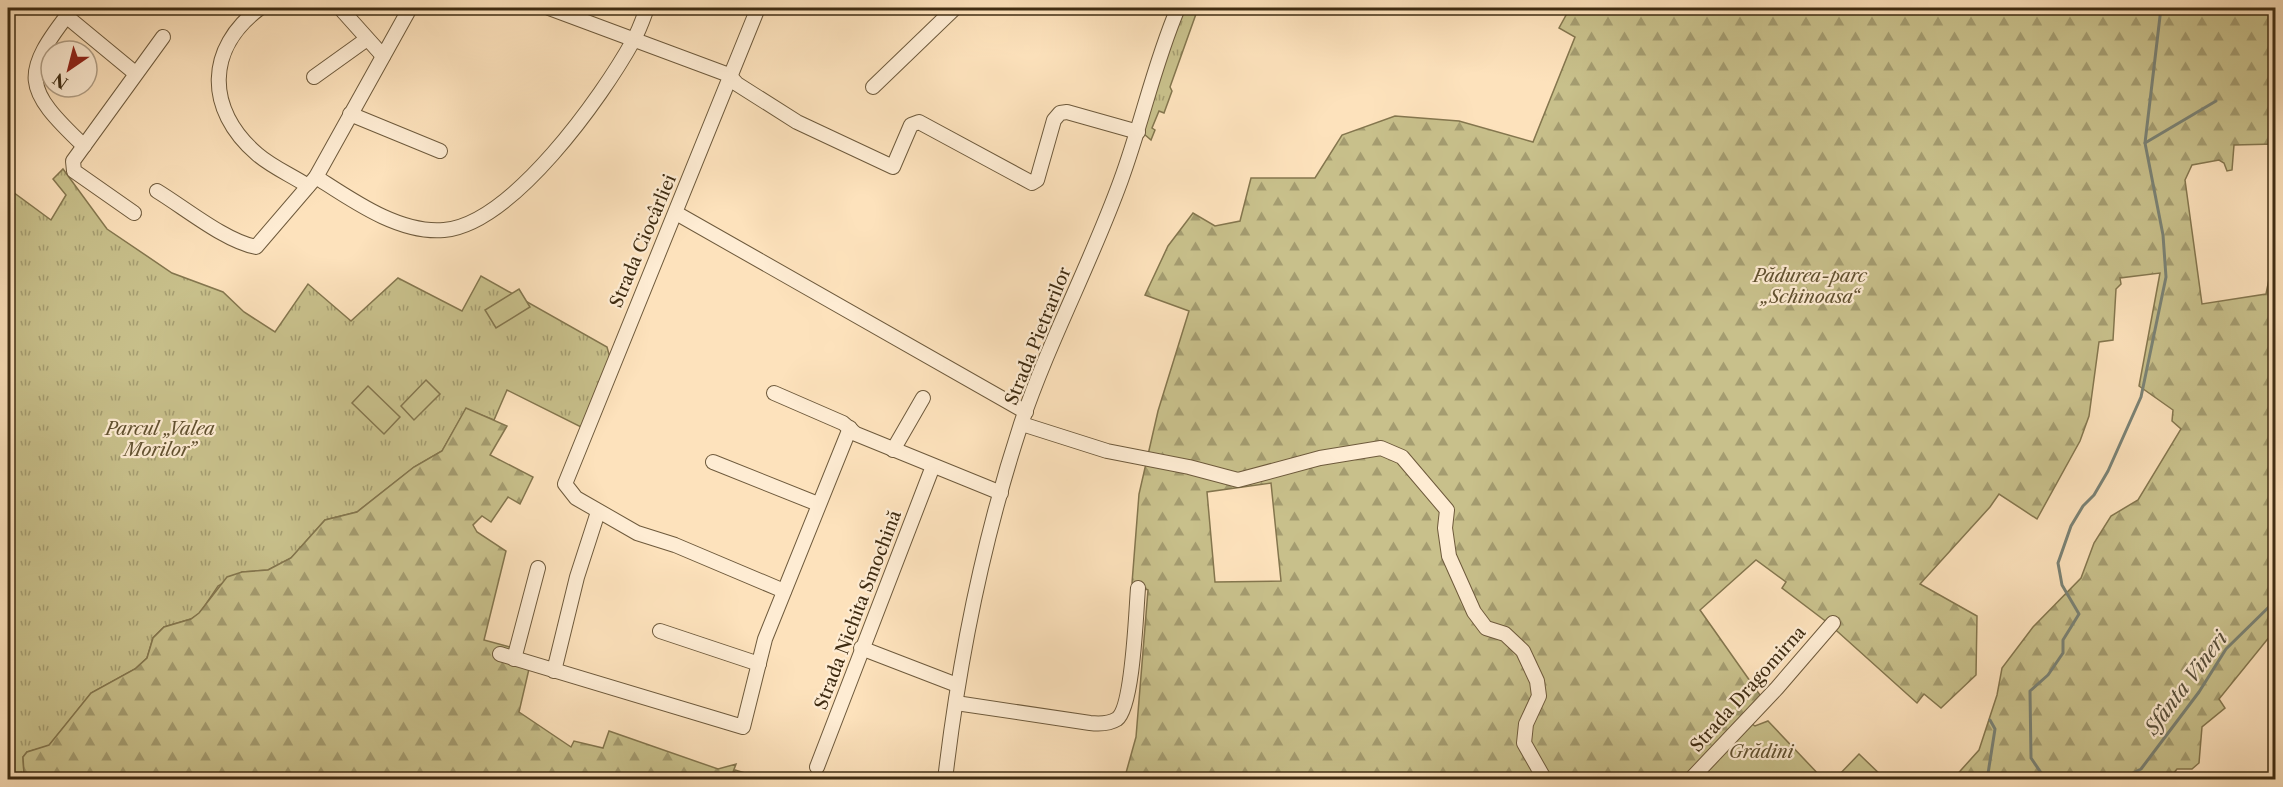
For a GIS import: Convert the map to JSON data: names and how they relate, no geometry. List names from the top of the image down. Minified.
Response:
{"streets":{"street":["Strada Ciocârliei","Strada Pietrarilor","Strada Nichita Smochină","Strada Dragomirna"]},"water":["Sfânta Vineri"],"parks":["Pădurea-parc „Schinoasa“","Parcul „Valea Morilor”","Grădini"],"north":"bottom left"}
